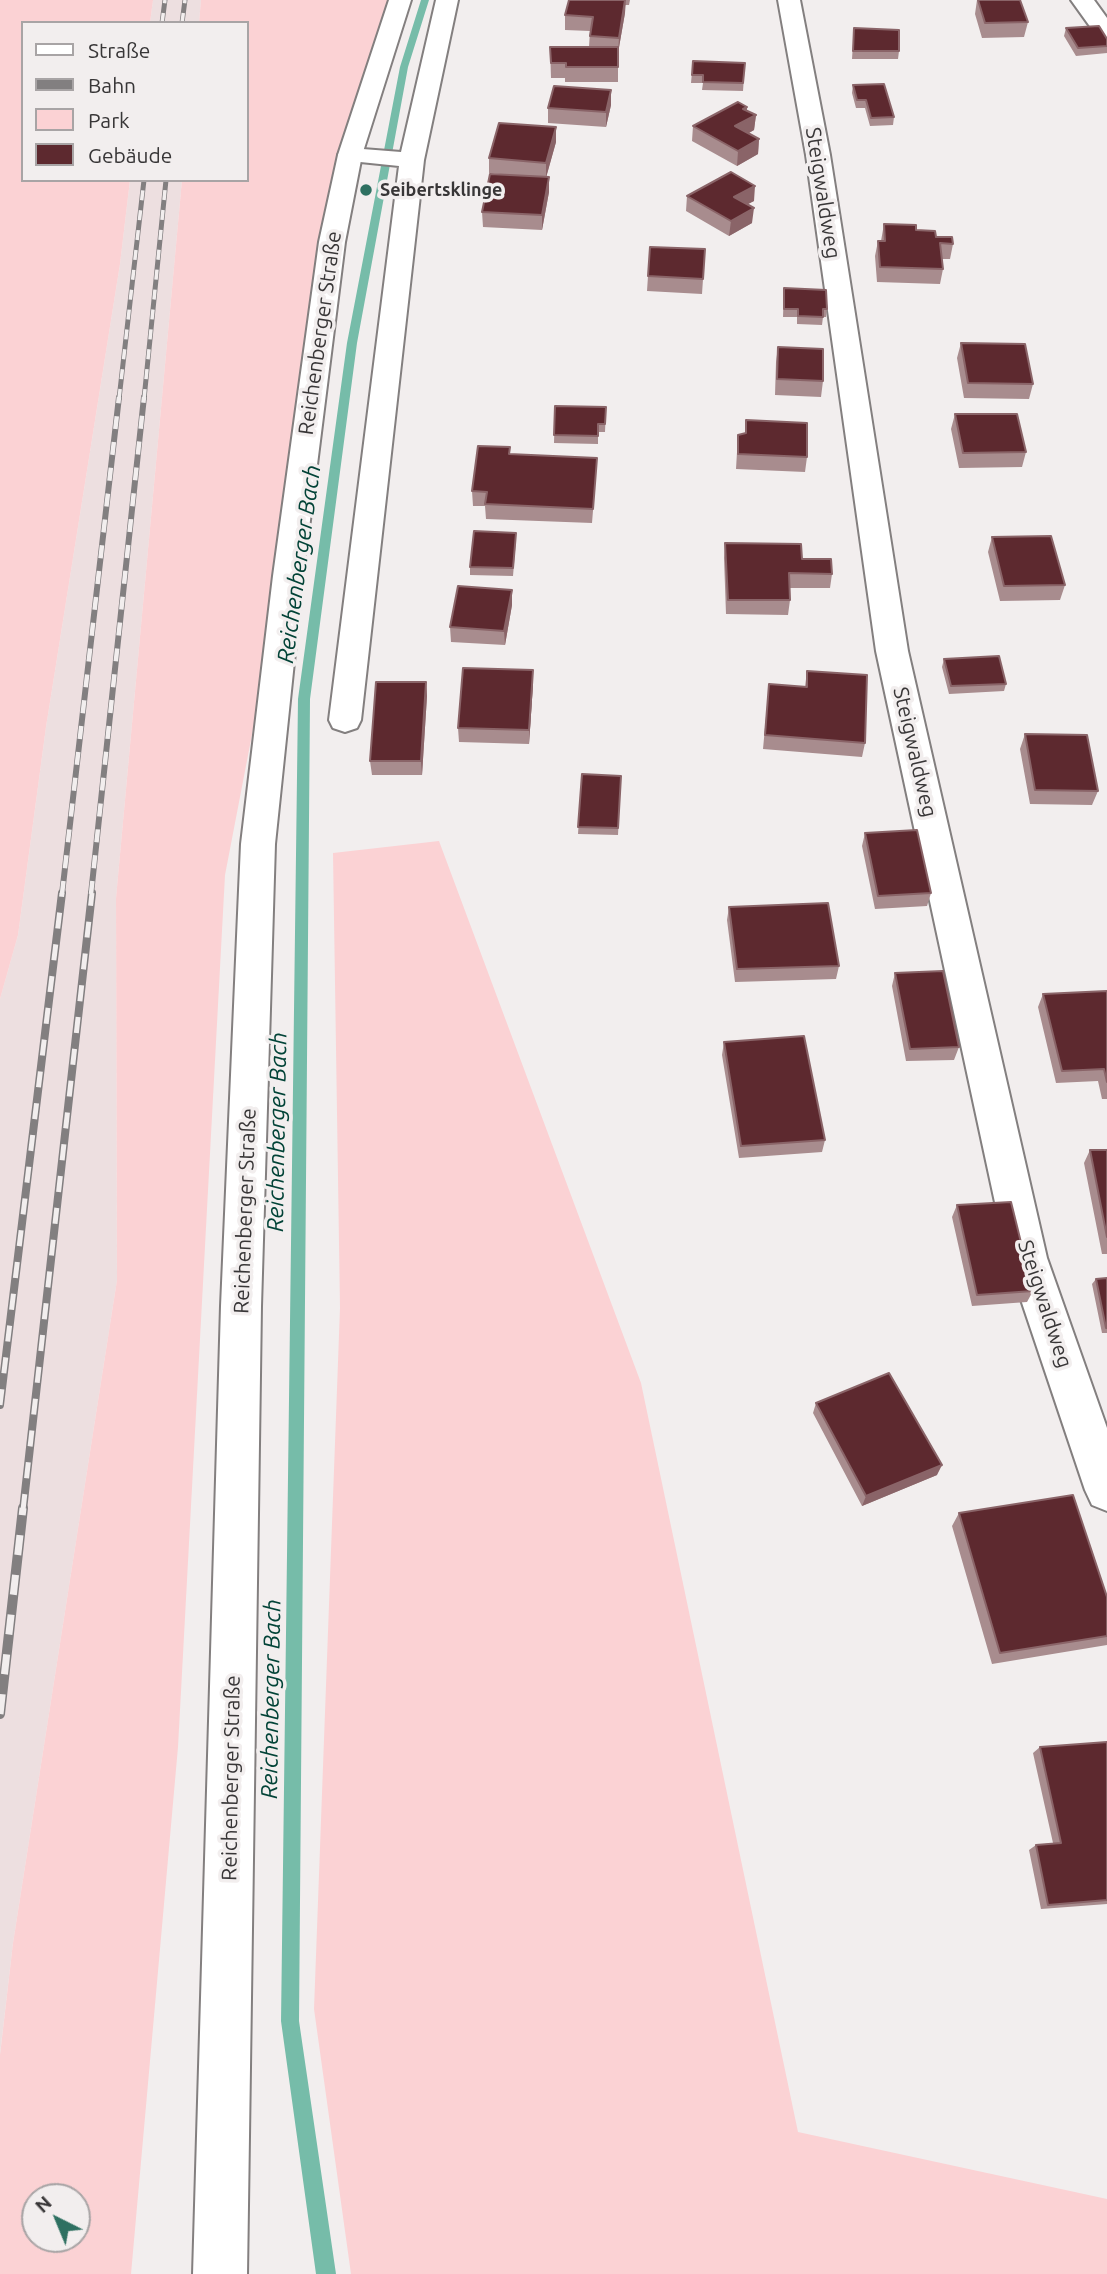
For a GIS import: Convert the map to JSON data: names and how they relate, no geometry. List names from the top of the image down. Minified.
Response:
{"streets":{"street":["Steigwaldweg","Reichenberger Straße"]},"water":["Reichenberger Bach"],"places":["Seibertsklinge"],"legend":["Straße","Bahn","Park","Gebäude"],"north":"top left"}
